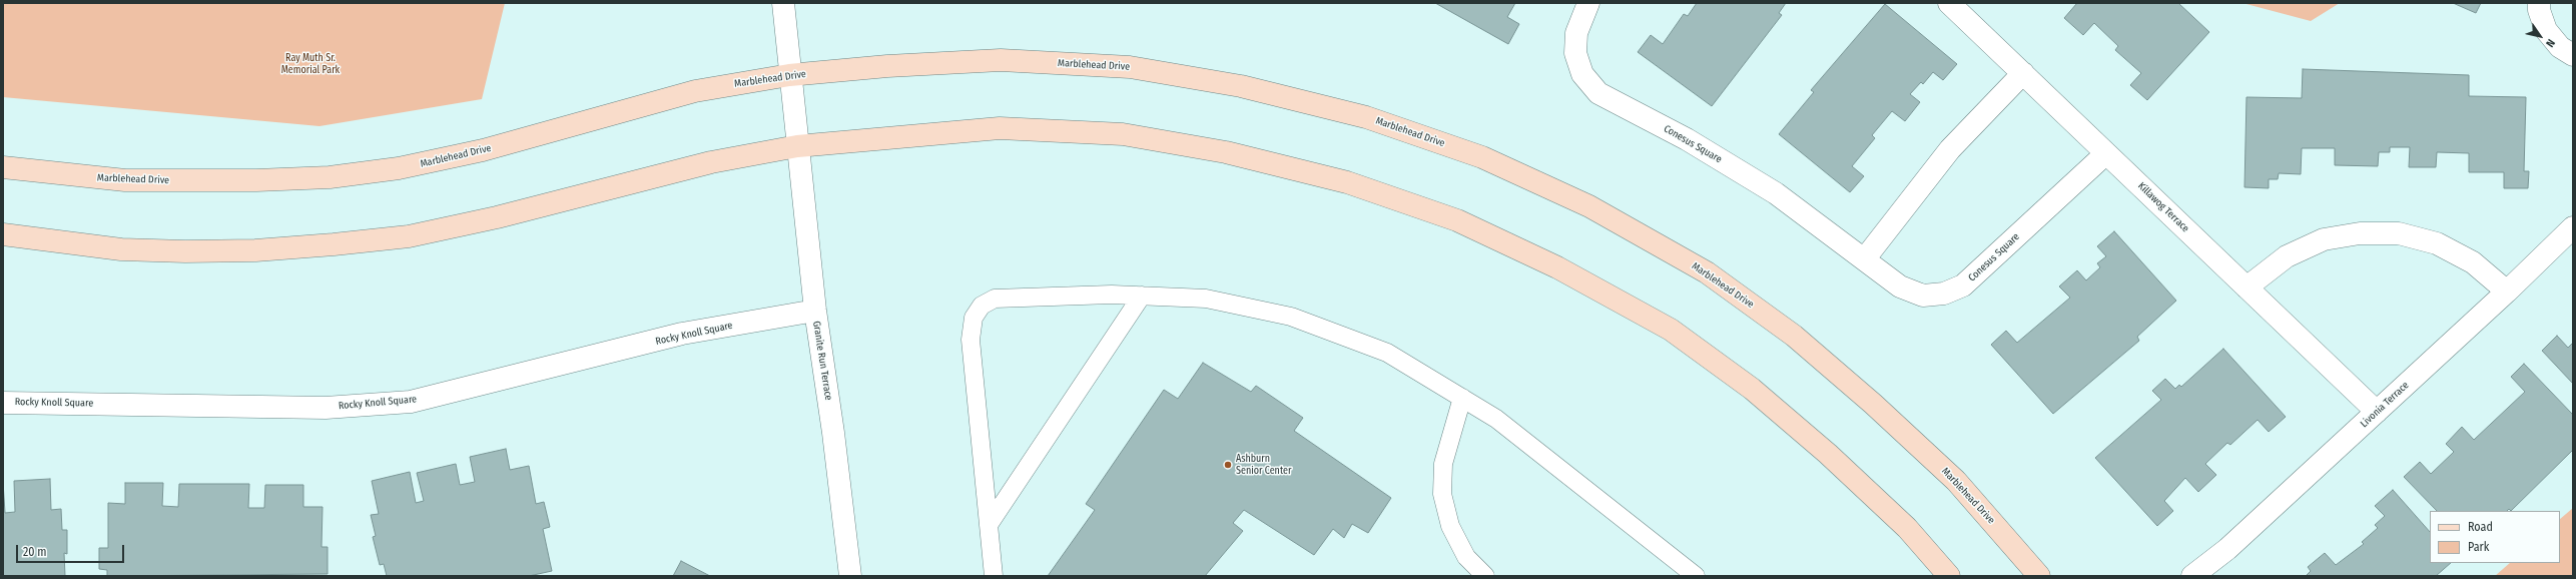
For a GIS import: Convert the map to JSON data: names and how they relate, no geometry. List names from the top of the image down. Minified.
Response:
{"streets":{"street":["Marblehead Drive","Conesus Square","Killawog Terrace","Rocky Knoll Square","Granite Run Terrace","Livonia Terrace"]},"crossings":[["Marblehead Drive","Granite Run Terrace"],["Conesus Square","Killawog Terrace"],["Killawog Terrace","Livonia Terrace"],["Rocky Knoll Square","Granite Run Terrace"]],"parks":["Ray Muth Sr. Memorial Park"],"places":["Ashburn Senior Center"],"legend":["Road","Park"],"scale_bar":"20 m","north":"bottom right"}
